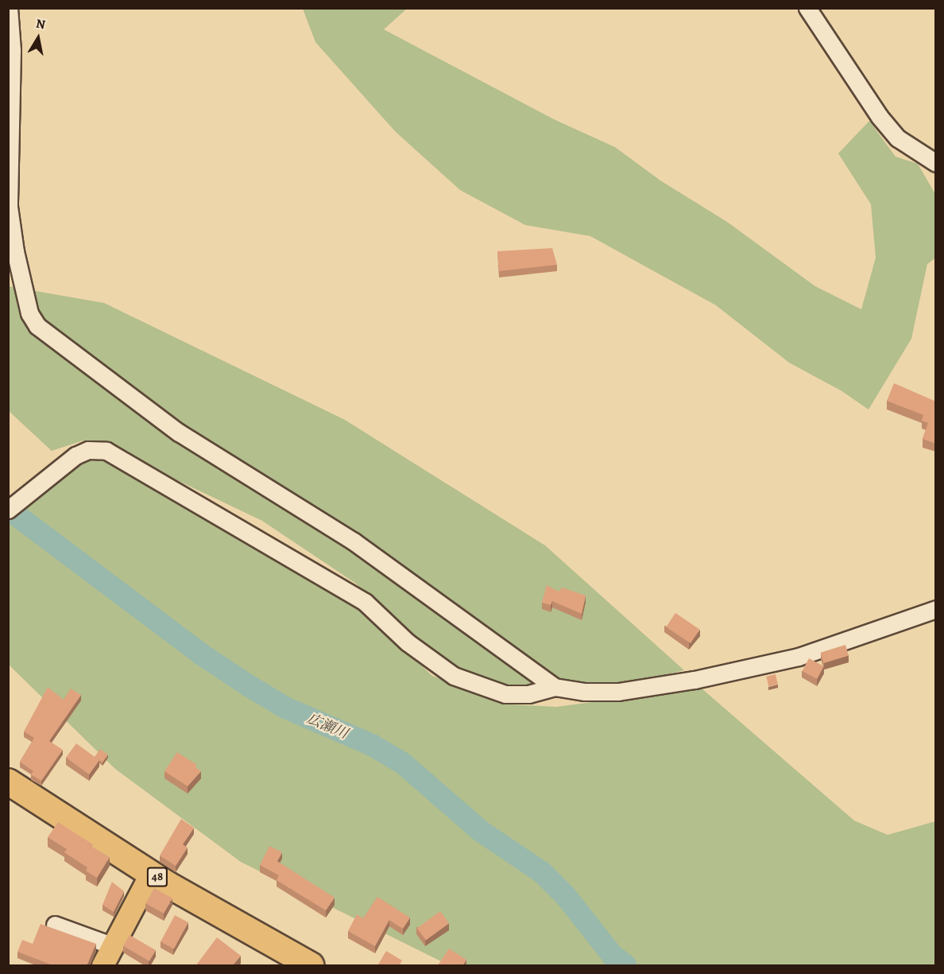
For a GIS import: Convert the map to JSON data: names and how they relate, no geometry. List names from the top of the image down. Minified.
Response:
{"streets":{"highway":["48"]},"water":["広瀬川"],"north":"top"}
